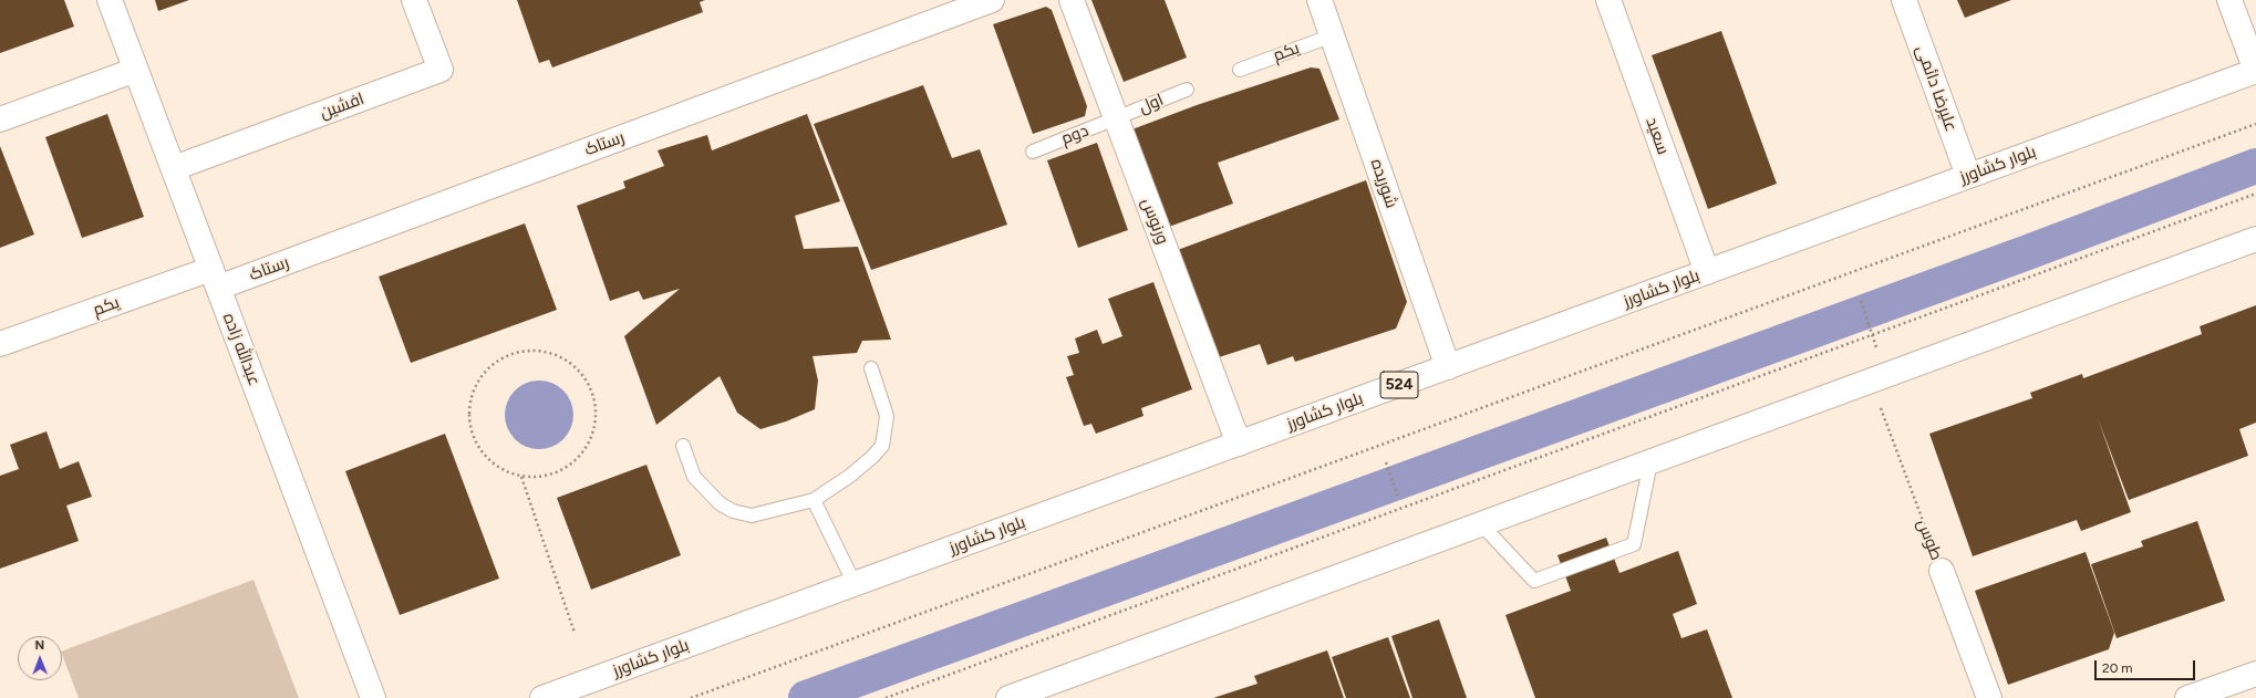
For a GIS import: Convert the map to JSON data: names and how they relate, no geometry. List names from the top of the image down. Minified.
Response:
{"streets":{"street":["یکم","علیرضا دائمی","افشین","سعید","رستاک","بلوار کشاورز","شوریده","ورنوس","عبدالله زاده","524","طوس"],"lane":["اول","دوم"]},"crossings":[["یکم","رستاک"],["یکم","شوریده"],["یکم","عبدالله زاده"],["علیرضا دائمی","بلوار کشاورز"],["اول","دوم"],["اول","ورنوس"],["افشین","عبدالله زاده"],["دوم","ورنوس"],["سعید","بلوار کشاورز"],["رستاک","عبدالله زاده"],["بلوار کشاورز","شوریده"],["بلوار کشاورز","ورنوس"]],"scale_bar":"20 m","north":"top"}
